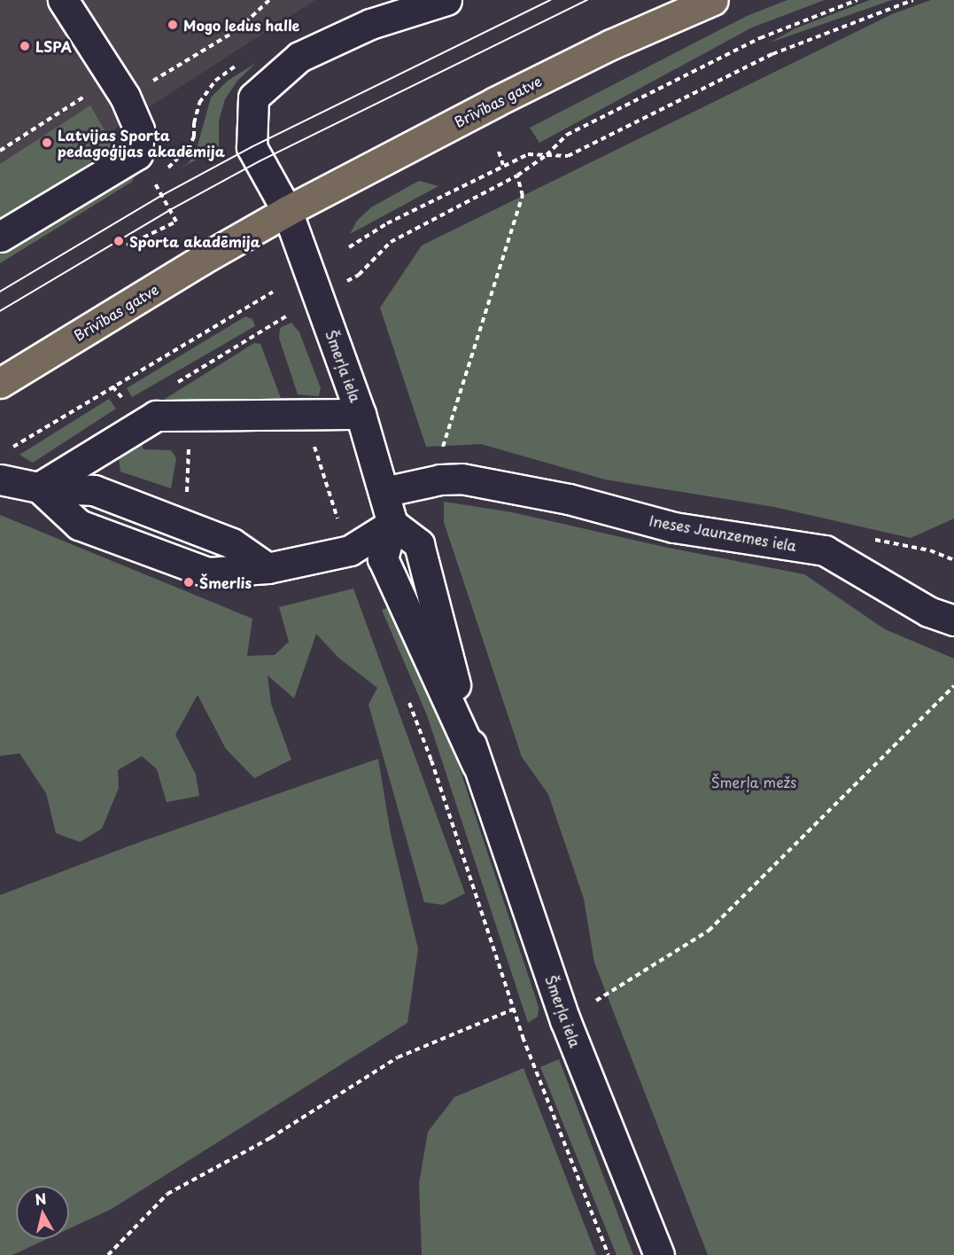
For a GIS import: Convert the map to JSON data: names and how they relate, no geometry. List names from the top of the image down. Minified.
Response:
{"streets":{"highway":["Brīvības gatve"],"street":["Šmerļa iela","Ineses Jaunzemes iela"]},"crossings":[["Brīvības gatve","Šmerļa iela"],["Šmerļa iela","Ineses Jaunzemes iela"]],"parks":["Šmerļa mežs"],"places":["Mogo ledus halle","LSPA","Latvijas Sporta pedagoģijas akadēmija","Sporta akadēmija","Šmerlis"],"north":"top"}
